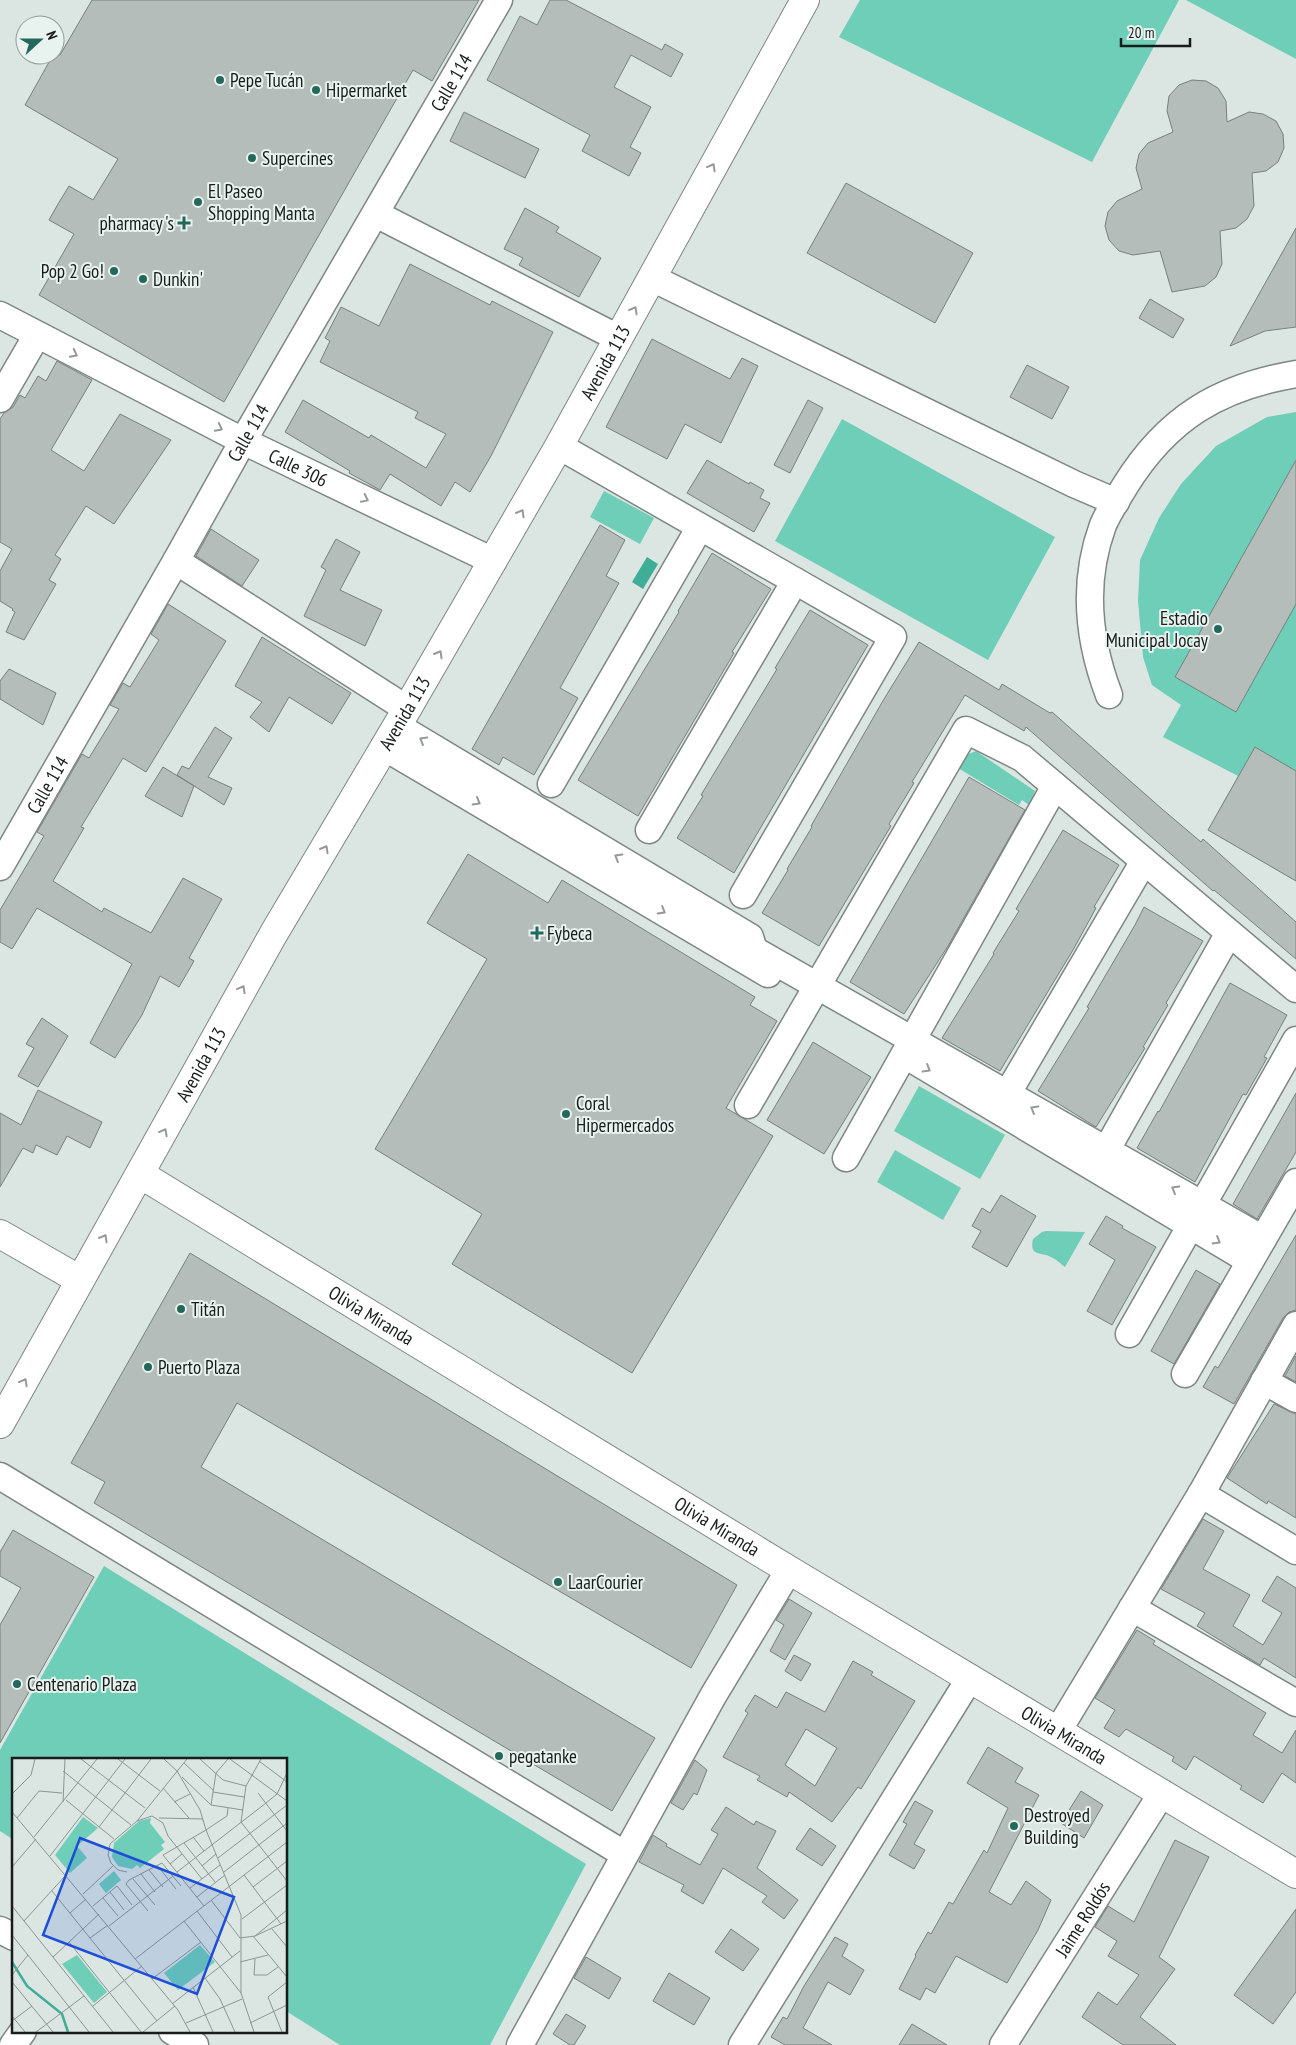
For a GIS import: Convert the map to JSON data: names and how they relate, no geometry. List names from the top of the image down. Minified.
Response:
{"streets":{"main road":["Avenida 113","Olivia Miranda"],"street":["Calle 114","Calle 306","Jaime Roldós"]},"crossings":[["Calle 114","Calle 306"],["Avenida 113","Calle 306"],["Avenida 113","Olivia Miranda"],["Olivia Miranda","Jaime Roldós"]],"one_way":["Avenida 113"],"places":{"other":["Pepe Tucán","Hipermarket","Supercines","El Paseo Shopping Manta","Pop 2 Go!","Dunkin'","Estadio Municipal Jocay","Coral Hipermercados","Titán","Puerto Plaza","LaarCourier","Centenario Plaza","pegatanke","Destroyed Building"],"health":["pharmacy 's","Fybeca"]},"scale_bar":"20 m","north":"right"}
